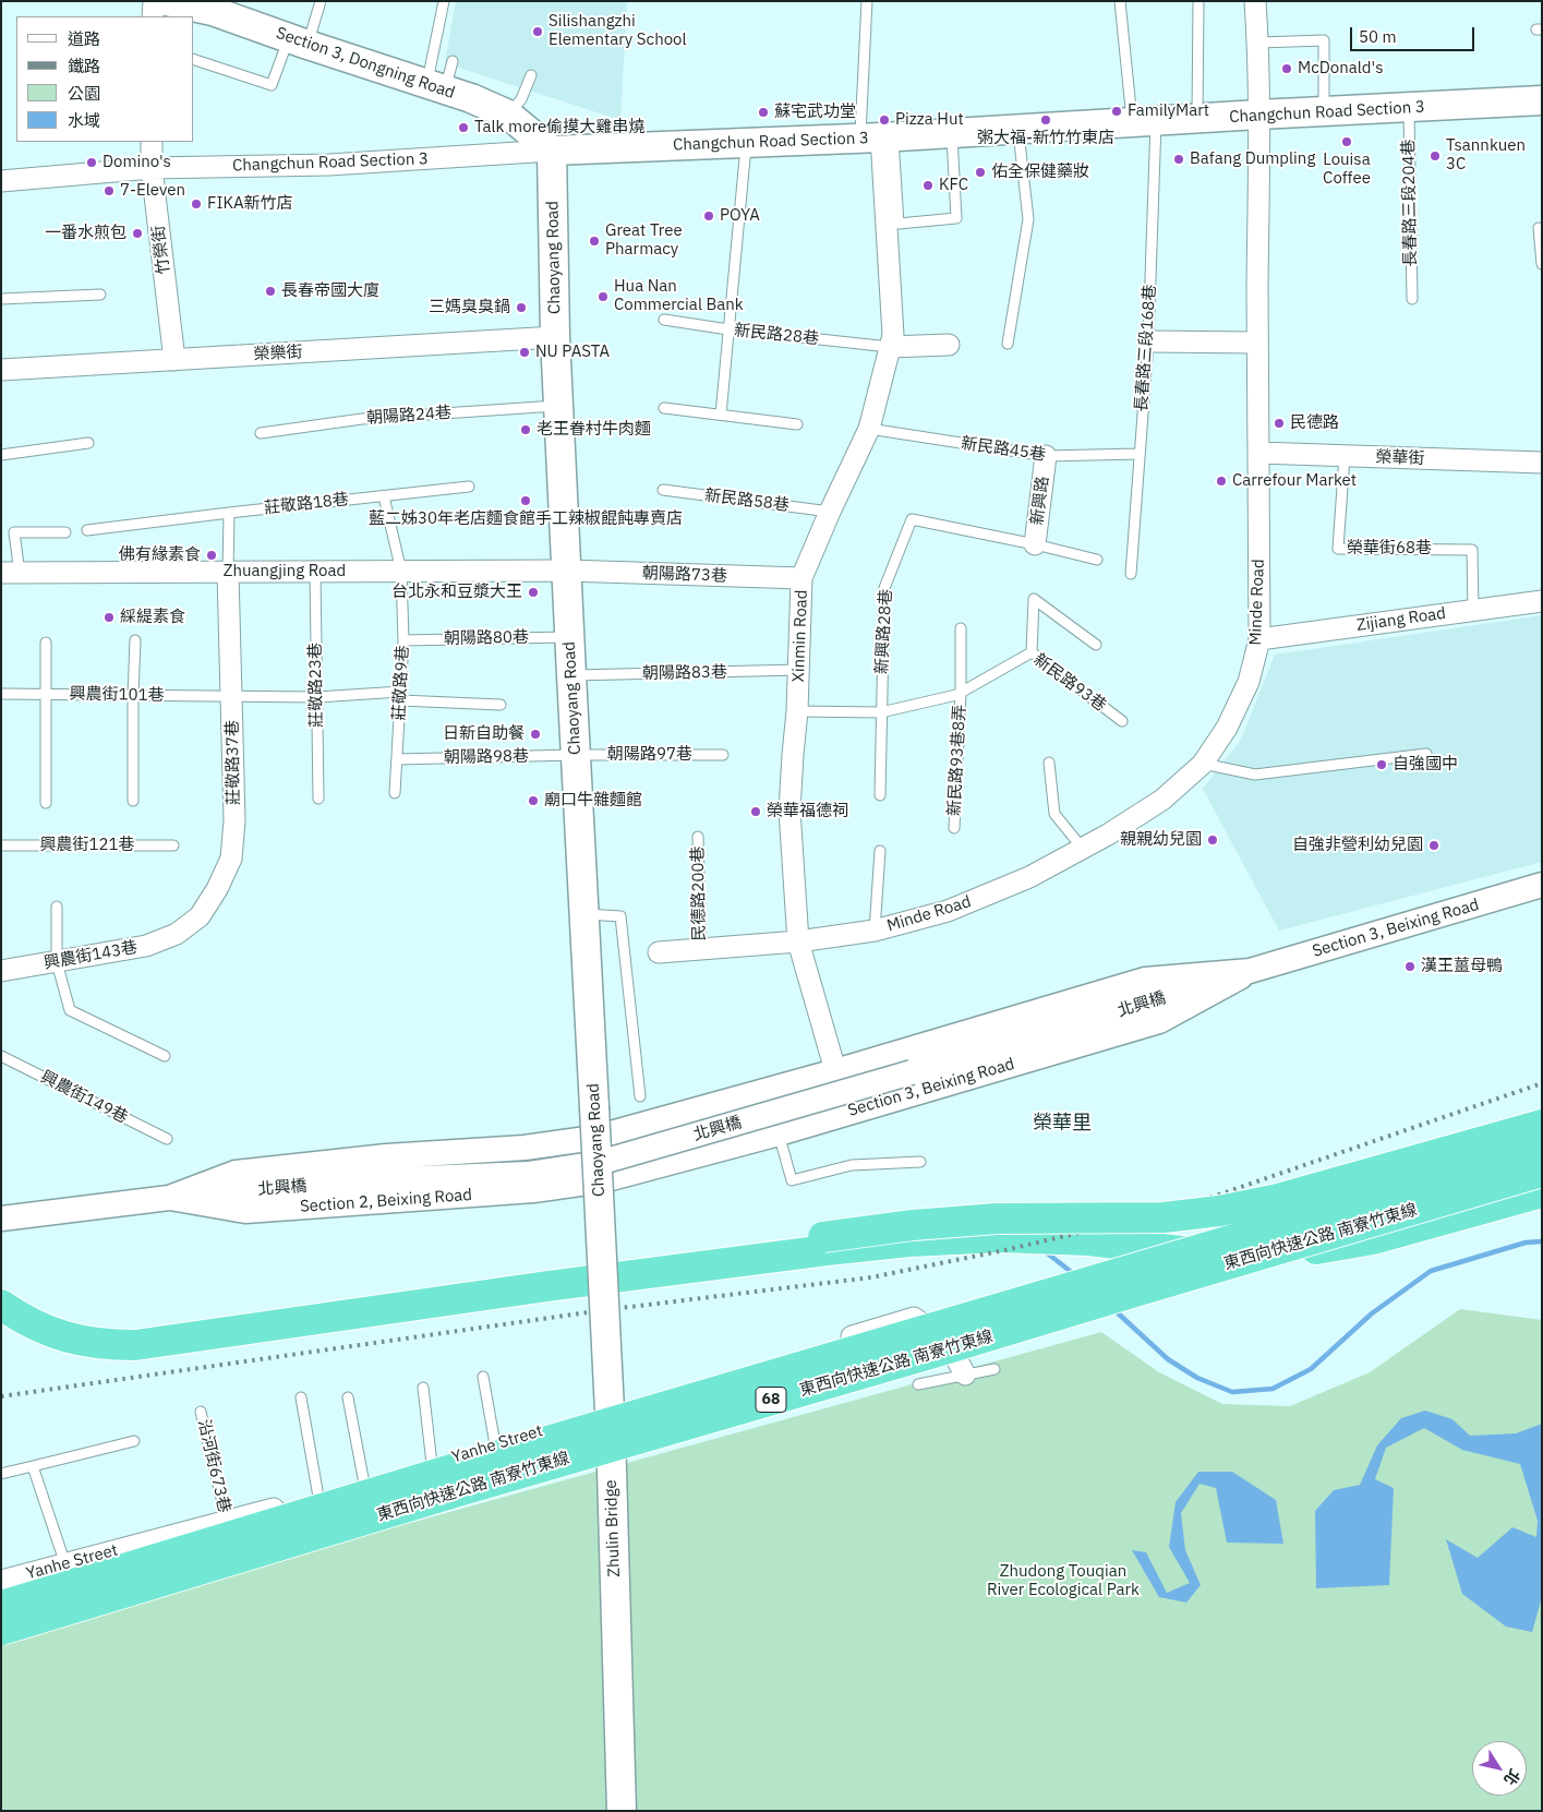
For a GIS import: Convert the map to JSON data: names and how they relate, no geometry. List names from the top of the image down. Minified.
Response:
{"streets":{"highway":["東西向快速公路 南寮竹東線","68"],"main road":["Section 3, Dongning Road","Changchun Road Section 3","Chaoyang Road","Zhulin Bridge"],"street":["竹榮街","榮樂街","榮華街","新興路","Zhuangjing Road","朝陽路73巷","Minde Road","Zijiang Road","Xinmin Road","莊敬路37巷","Section 3, Beixing Road","興農街143巷","北興橋","Section 2, Beixing Road","Yanhe Street"],"lane":["長春路三段204巷","新民路28巷","長春路三段168巷","朝陽路24巷","新民路45巷","新民路58巷","莊敬路18巷","榮華街68巷","新興路28巷","朝陽路80巷","朝陽路83巷","莊敬路9巷","新民路93巷","莊敬路23巷","興農街101巷","朝陽路97巷","朝陽路98巷","新民路93巷8弄","興農街121巷","民德路200巷","興農街149巷","沿河街673巷"]},"crossings":[["Section 3, Dongning Road","Changchun Road Section 3"],["Section 3, Dongning Road","Chaoyang Road"],["Changchun Road Section 3","長春路三段204巷"],["Changchun Road Section 3","竹榮街"],["Changchun Road Section 3","Chaoyang Road"],["Changchun Road Section 3","長春路三段168巷"],["Changchun Road Section 3","Minde Road"],["Changchun Road Section 3","Xinmin Road"],["竹榮街","榮樂街"],["Chaoyang Road","榮樂街"],["Chaoyang Road","朝陽路24巷"],["Chaoyang Road","Zhuangjing Road"],["Chaoyang Road","朝陽路73巷"],["Chaoyang Road","朝陽路80巷"],["Chaoyang Road","朝陽路83巷"],["Chaoyang Road","朝陽路97巷"],["Chaoyang Road","朝陽路98巷"],["Chaoyang Road","Section 3, Beixing Road"],["Chaoyang Road","北興橋"],["Chaoyang Road","Section 2, Beixing Road"],["Chaoyang Road","Zhulin Bridge"],["新民路28巷","Xinmin Road"],["長春路三段168巷","新民路45巷"],["新民路45巷","新興路"],["新民路45巷","Xinmin Road"],["榮華街","榮華街68巷"],["榮華街","Minde Road"],["新民路58巷","Xinmin Road"],["新興路","新興路28巷"],["榮華街68巷","Zijiang Road"],["Zhuangjing Road","朝陽路73巷"],["Zhuangjing Road","莊敬路9巷"],["Zhuangjing Road","莊敬路23巷"],["Zhuangjing Road","莊敬路37巷"],["朝陽路73巷","Xinmin Road"],["Minde Road","Zijiang Road"],["Minde Road","Xinmin Road"],["Minde Road","民德路200巷"],["新興路28巷","新民路93巷"],["Xinmin Road","朝陽路83巷"],["Xinmin Road","新民路93巷"],["Xinmin Road","Section 3, Beixing Road"],["朝陽路80巷","莊敬路9巷"],["莊敬路9巷","興農街101巷"],["莊敬路9巷","朝陽路98巷"],["新民路93巷","新民路93巷8弄"],["莊敬路23巷","興農街101巷"],["興農街101巷","莊敬路37巷"],["朝陽路97巷","朝陽路98巷"],["莊敬路37巷","興農街143巷"],["Section 3, Beixing Road","北興橋"],["Section 3, Beixing Road","Section 2, Beixing Road"],["北興橋","Section 2, Beixing Road"],["Yanhe Street","沿河街673巷"]],"districts":["榮華里"],"parks":["Zhudong Touqian River Ecological Park"],"places":["Silishangzhi Elementary School","McDonald's","FamilyMart","蘇宅武功堂","Pizza Hut","粥大福-新竹竹東店","Talk more偷摸大雞串燒","Louisa Coffee","Tsannkuen 3C","Bafang Dumpling","Domino's","佑全保健藥妝","KFC","7-Eleven","FIKA新竹店","POYA","一番水煎包","Great Tree Pharmacy","長春帝國大廈","Hua Nan Commercial Bank","三媽臭臭鍋","NU PASTA","民德路","老王眷村牛肉麵","Carrefour Market","藍二姊30年老店麵食館手工辣椒餛飩專賣店","佛有緣素食","台北永和豆漿大王","綵緹素食","日新自助餐","自強國中","廟口牛雜麵館","榮華福德祠","親親幼兒園","自強非營利幼兒園","漢王薑母鴨"],"legend":["道路","鐵路","公園","水域"],"scale_bar":"50 m","north":"bottom right"}
